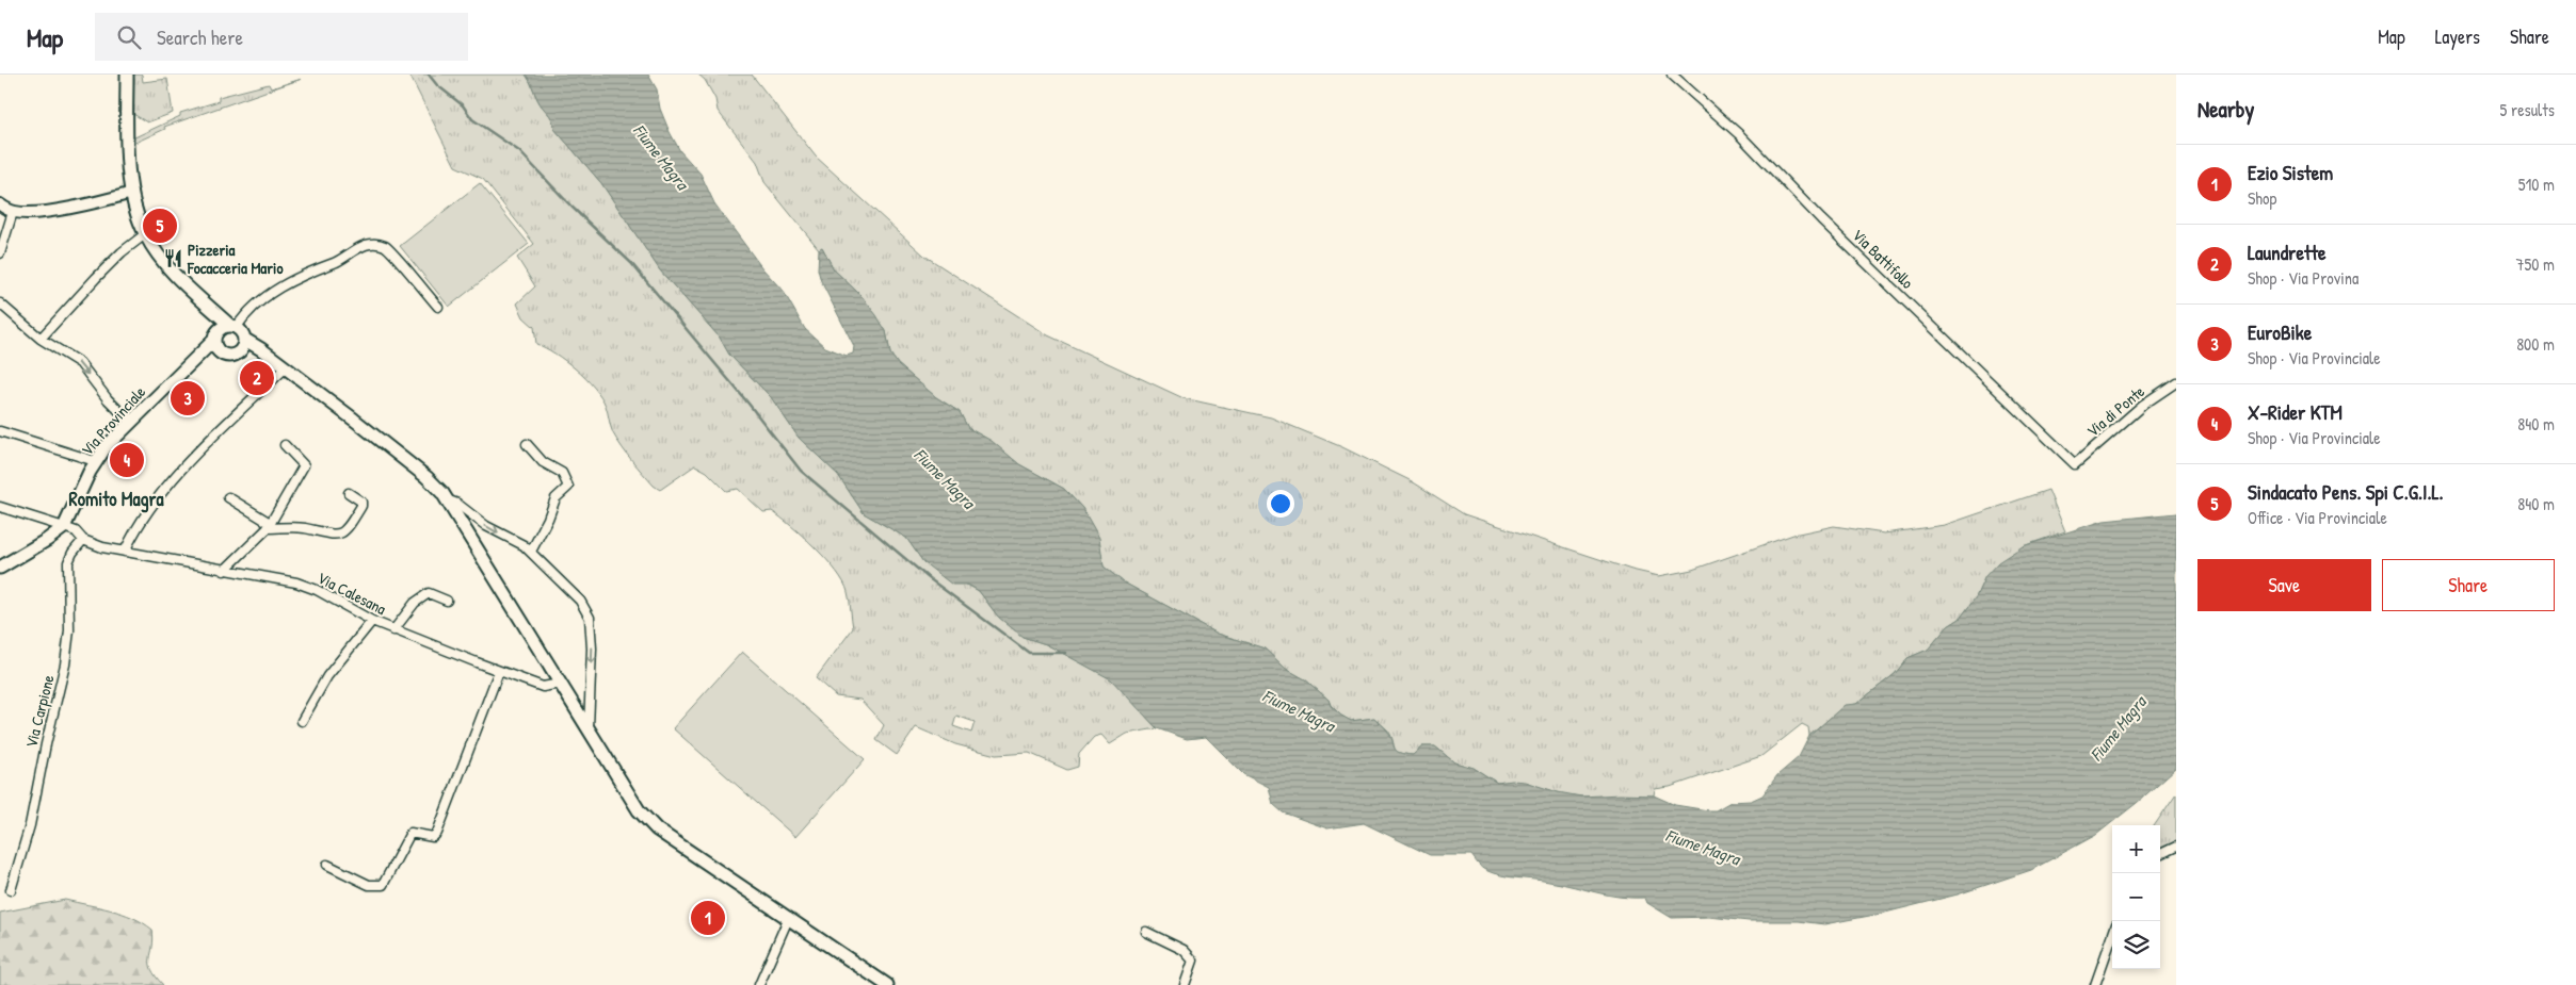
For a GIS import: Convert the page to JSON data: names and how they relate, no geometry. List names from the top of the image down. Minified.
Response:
{"streets":{"main road":["Via Provinciale"],"street":["Via Battifollo","Via di Ponte","Via Calesana","Via Carpione"]},"crossings":[["Via Battifollo","Via di Ponte"],["Via Provinciale","Via Calesana"],["Via Calesana","Via Carpione"]],"districts":["Romito Magra"],"water":["Fiume Magra"],"places":{"restaurant":["Pizzeria Focacceria Mario"]},"page":{"header":"Map","search":"Search here","nav":["Map","Layers","Share"],"heading":["Nearby","5 results"],"list":[{"mark":"1","name":"Ezio Sistem","note":"Shop","value":"510 m"},{"mark":"2","name":"Laundrette","note":"Shop · Via Provina","value":"750 m"},{"mark":"3","name":"EuroBike","note":"Shop · Via Provinciale","value":"800 m"},{"mark":"4","name":"X-Rider KTM","note":"Shop · Via Provinciale","value":"840 m"},{"mark":"5","name":"Sindacato Pens. Spi C.G.I.L.","note":"Office · Via Provinciale","value":"840 m"}],"pins":["5","2","3","4","1"],"buttons":["Save","Share"],"map_buttons":["+","−"]}}
